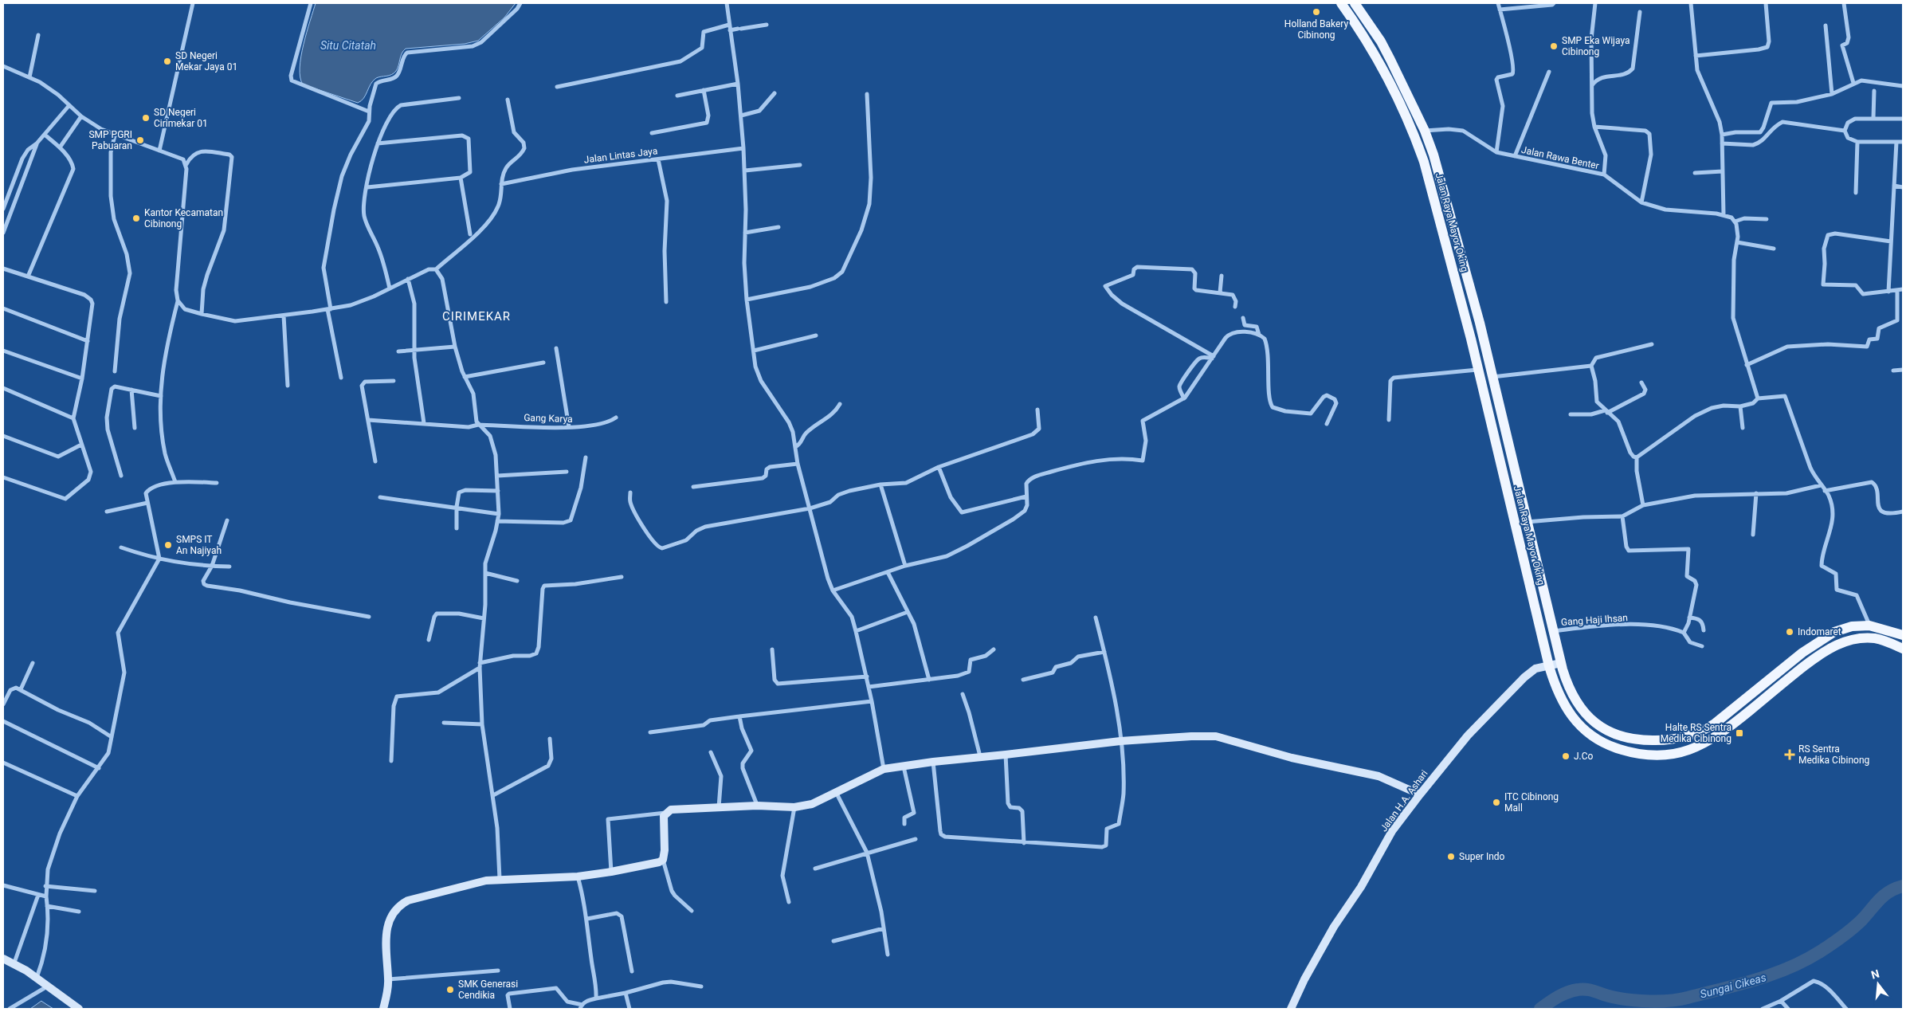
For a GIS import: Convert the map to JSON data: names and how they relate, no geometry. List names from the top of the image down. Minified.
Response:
{"streets":{"main road":["Jalan Raya Mayor Oking"],"street":["Jalan Lintas Jaya","Jalan Rawa Benter","Gang Karya","Gang Haji Ihsan","Jalan H.A. Ashari"]},"crossings":[["Jalan Rawa Benter","Jalan Raya Mayor Oking"],["Jalan Raya Mayor Oking","Gang Haji Ihsan"],["Jalan Raya Mayor Oking","Jalan H.A. Ashari"]],"districts":["CIRIMEKAR"],"water":["Situ Citatah","Sungai Cikeas"],"places":{"other":["Holland Bakery Cibinong","SMP Eka Wijaya Cibinong","SD Negeri Mekar Jaya 01","SD Negeri Cirimekar 01","SMP PGRI Pabuaran","Kantor Kecamatan Cibinong","SMPS IT An Najiyah","Indomaret","J.Co","ITC Cibinong Mall","Super Indo","SMK Generasi Cendikia"],"transit":["Halte RS Sentra Medika Cibinong"],"health":["RS Sentra Medika Cibinong"]},"north":"top"}
